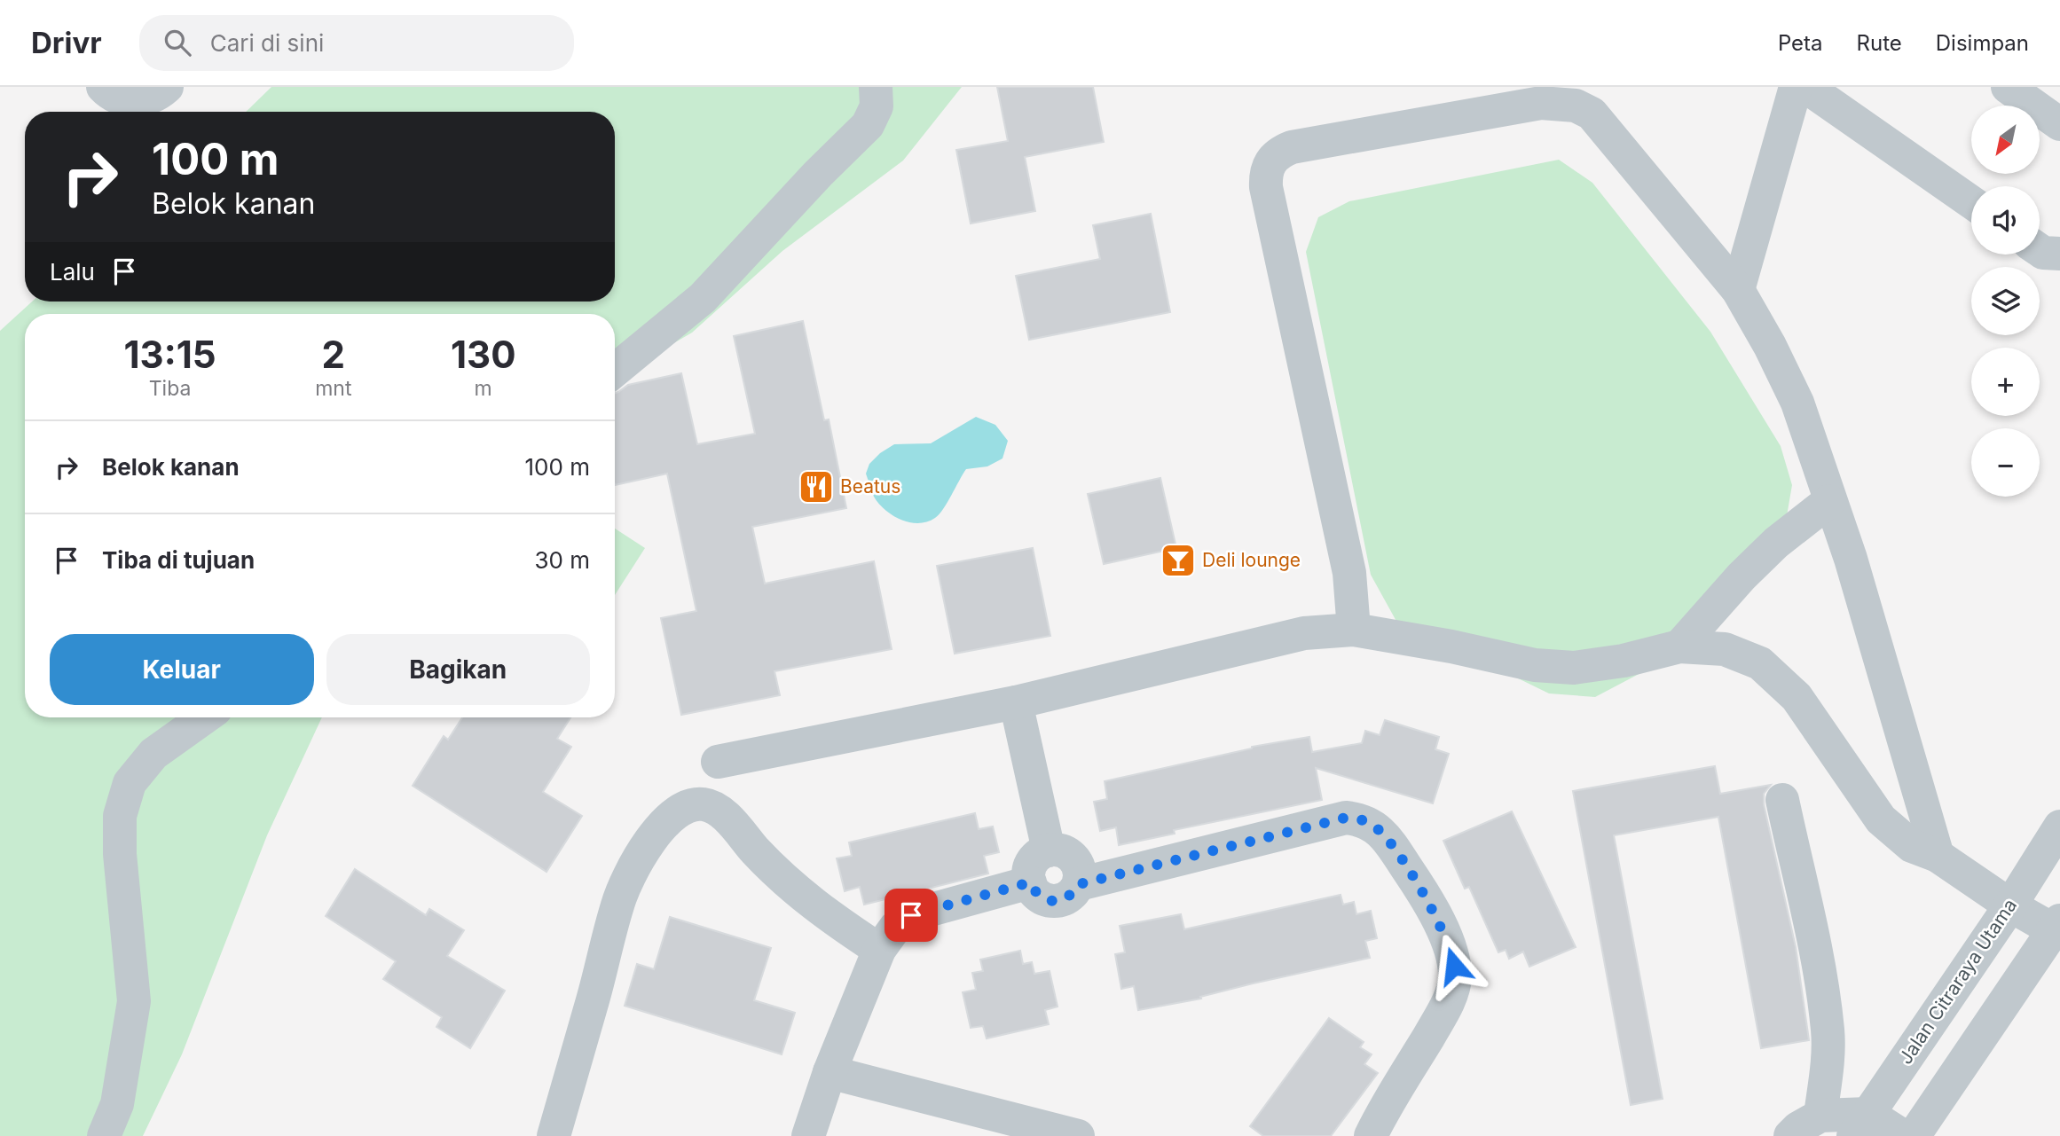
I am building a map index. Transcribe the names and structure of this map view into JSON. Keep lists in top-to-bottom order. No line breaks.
{"streets":{"street":["Jalan Citraraya Utama"]},"places":{"restaurant":["Beatus"],"bar":["Deli lounge"]},"north":"bottom left","page":{"header":"Drivr","search":"Cari di sini","nav":["Peta","Rute","Disimpan"],"map_buttons":["+","−"],"turn":["100 m","Belok kanan"],"then":"Lalu","eta":["13:15","Tiba","2","mnt","130","m"],"list":[{"name":"Belok kanan","value":"100 m"},{"name":"Tiba di tujuan","value":"30 m"}],"buttons":["Keluar","Bagikan"]}}
